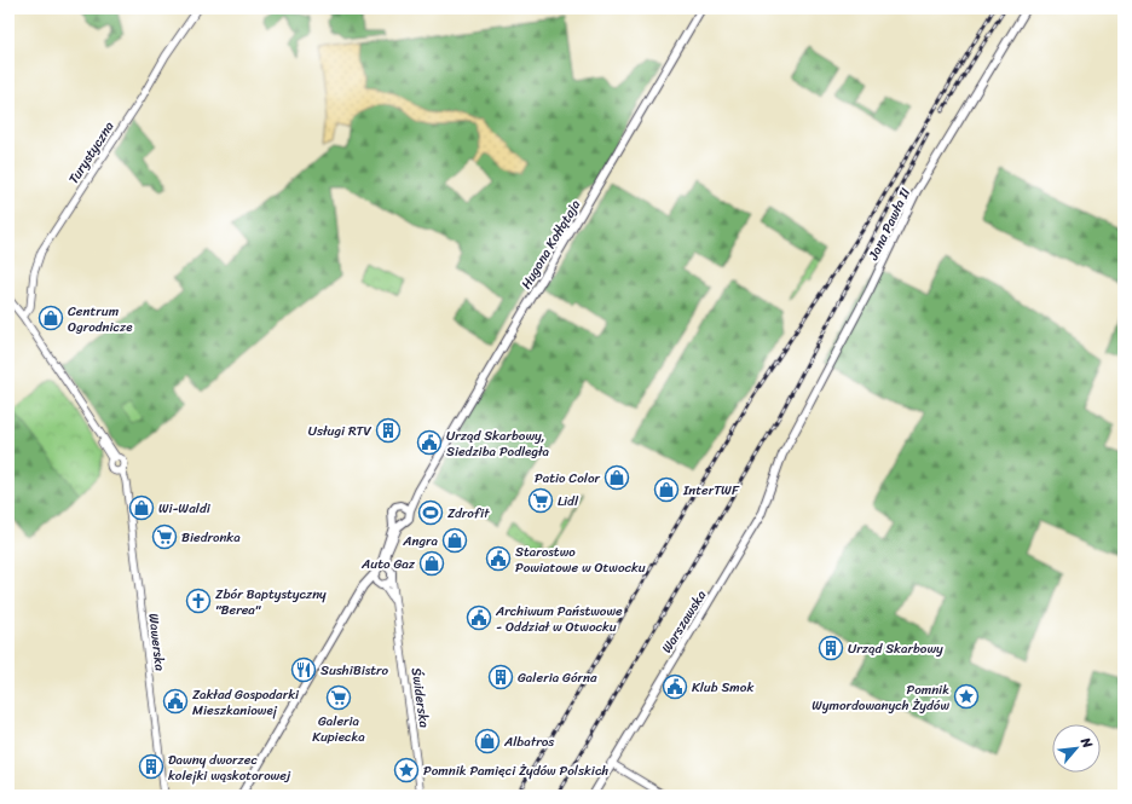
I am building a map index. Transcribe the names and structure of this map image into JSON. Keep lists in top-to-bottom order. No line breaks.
{"streets":{"main road":["Jana Pawła II","Hugona Kołłątaja","Warszawska"],"street":["Turystyczna","Wawerska","Świderska"]},"crossings":[["Jana Pawła II","Warszawska"]],"places":{"shop":["Centrum Ogrodnicze","Patio Color","InterTWF","Wi-Waldi","Angra","Auto Gaz","Albatros"],"building":["Usługi RTV","Urząd Skarbowy","Galeria Górna","Dawny dworzec kolejki wąskotorowej"],"public building":["Urząd Skarbowy, Siedziba Podległa","Starostwo Powiatowe w Otwocku","Archiwum Państwowe - Oddział w Otwocku","Klub Smok","Zakład Gospodarki Mieszkaniowej"],"supermarket":["Lidl","Biedronka","Galeria Kupiecka"],"sports":["Zdrofit"],"church":["Zbór Baptystyczny \"Berea\""],"restaurant":["SushiBistro"],"place":["Pomnik Wymordowanych Żydów","Pomnik Pamięci Żydów Polskich"]},"north":"top right"}
